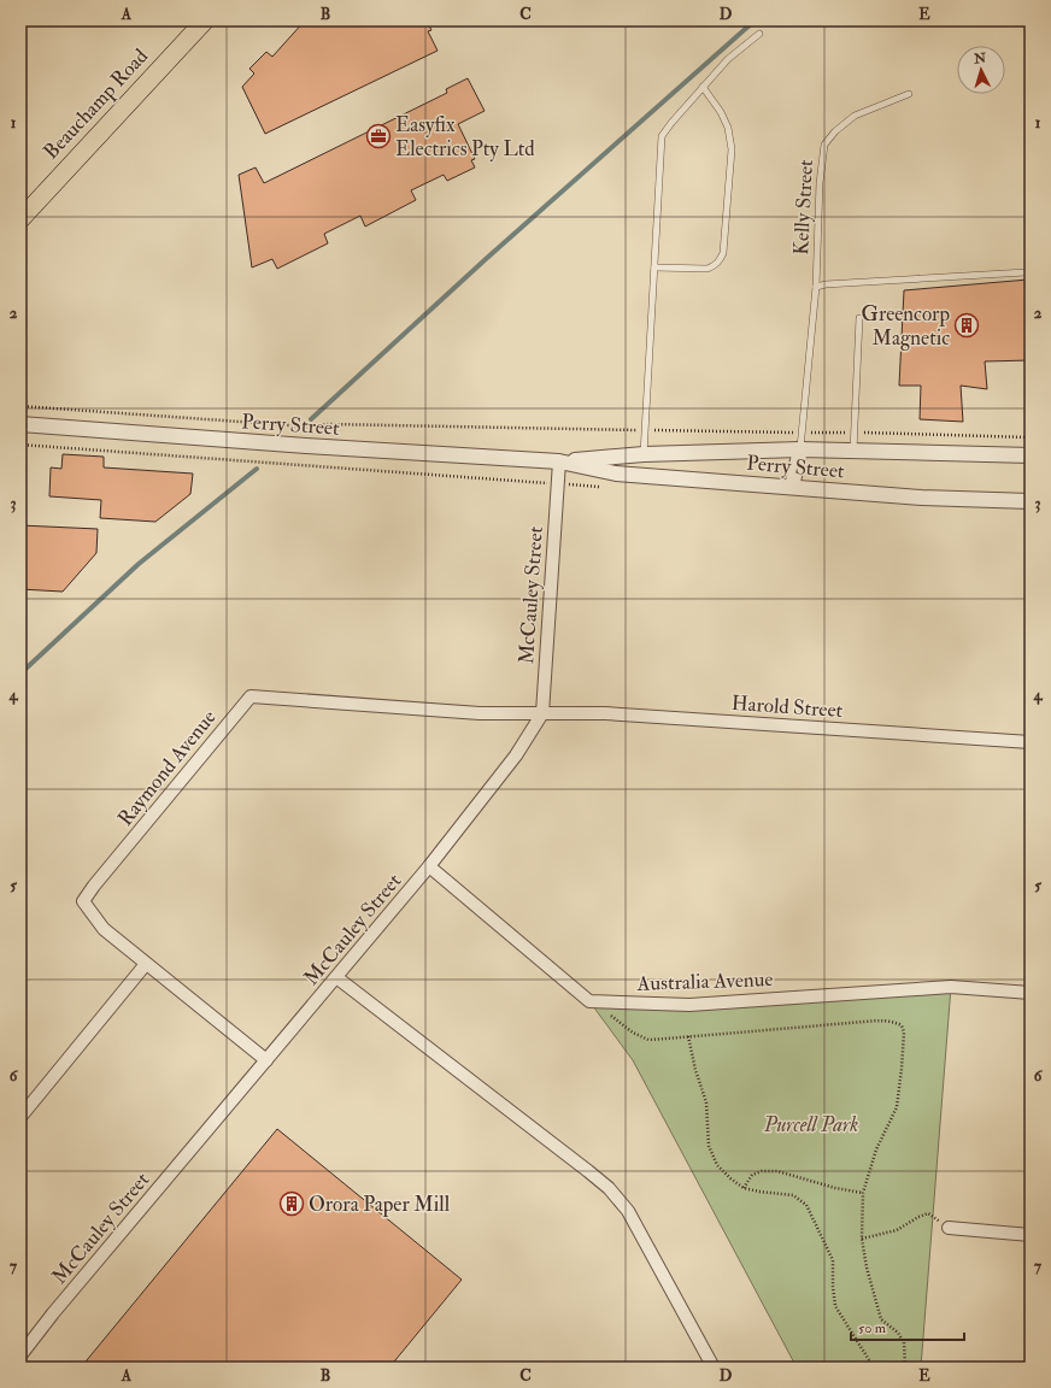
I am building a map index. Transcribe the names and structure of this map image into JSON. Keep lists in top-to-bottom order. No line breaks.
{"streets":{"main road":["Beauchamp Road"],"street":["Perry Street","McCauley Street","Harold Street","Raymond Avenue","Australia Avenue"],"lane":["Kelly Street"]},"crossings":[["Kelly Street","Perry Street"],["Perry Street","McCauley Street"],["McCauley Street","Harold Street"],["McCauley Street","Raymond Avenue"],["Harold Street","Raymond Avenue"]],"parks":["Purcell Park"],"places":{"office":["Easyfix Electrics Pty Ltd"],"building":["Greencorp Magnetic","Orora Paper Mill"]},"scale_bar":"50 m","north":"top","grid":{"columns":["A","B","C","D","E"],"rows":["1","2","3","4","5","6","7"]}}
